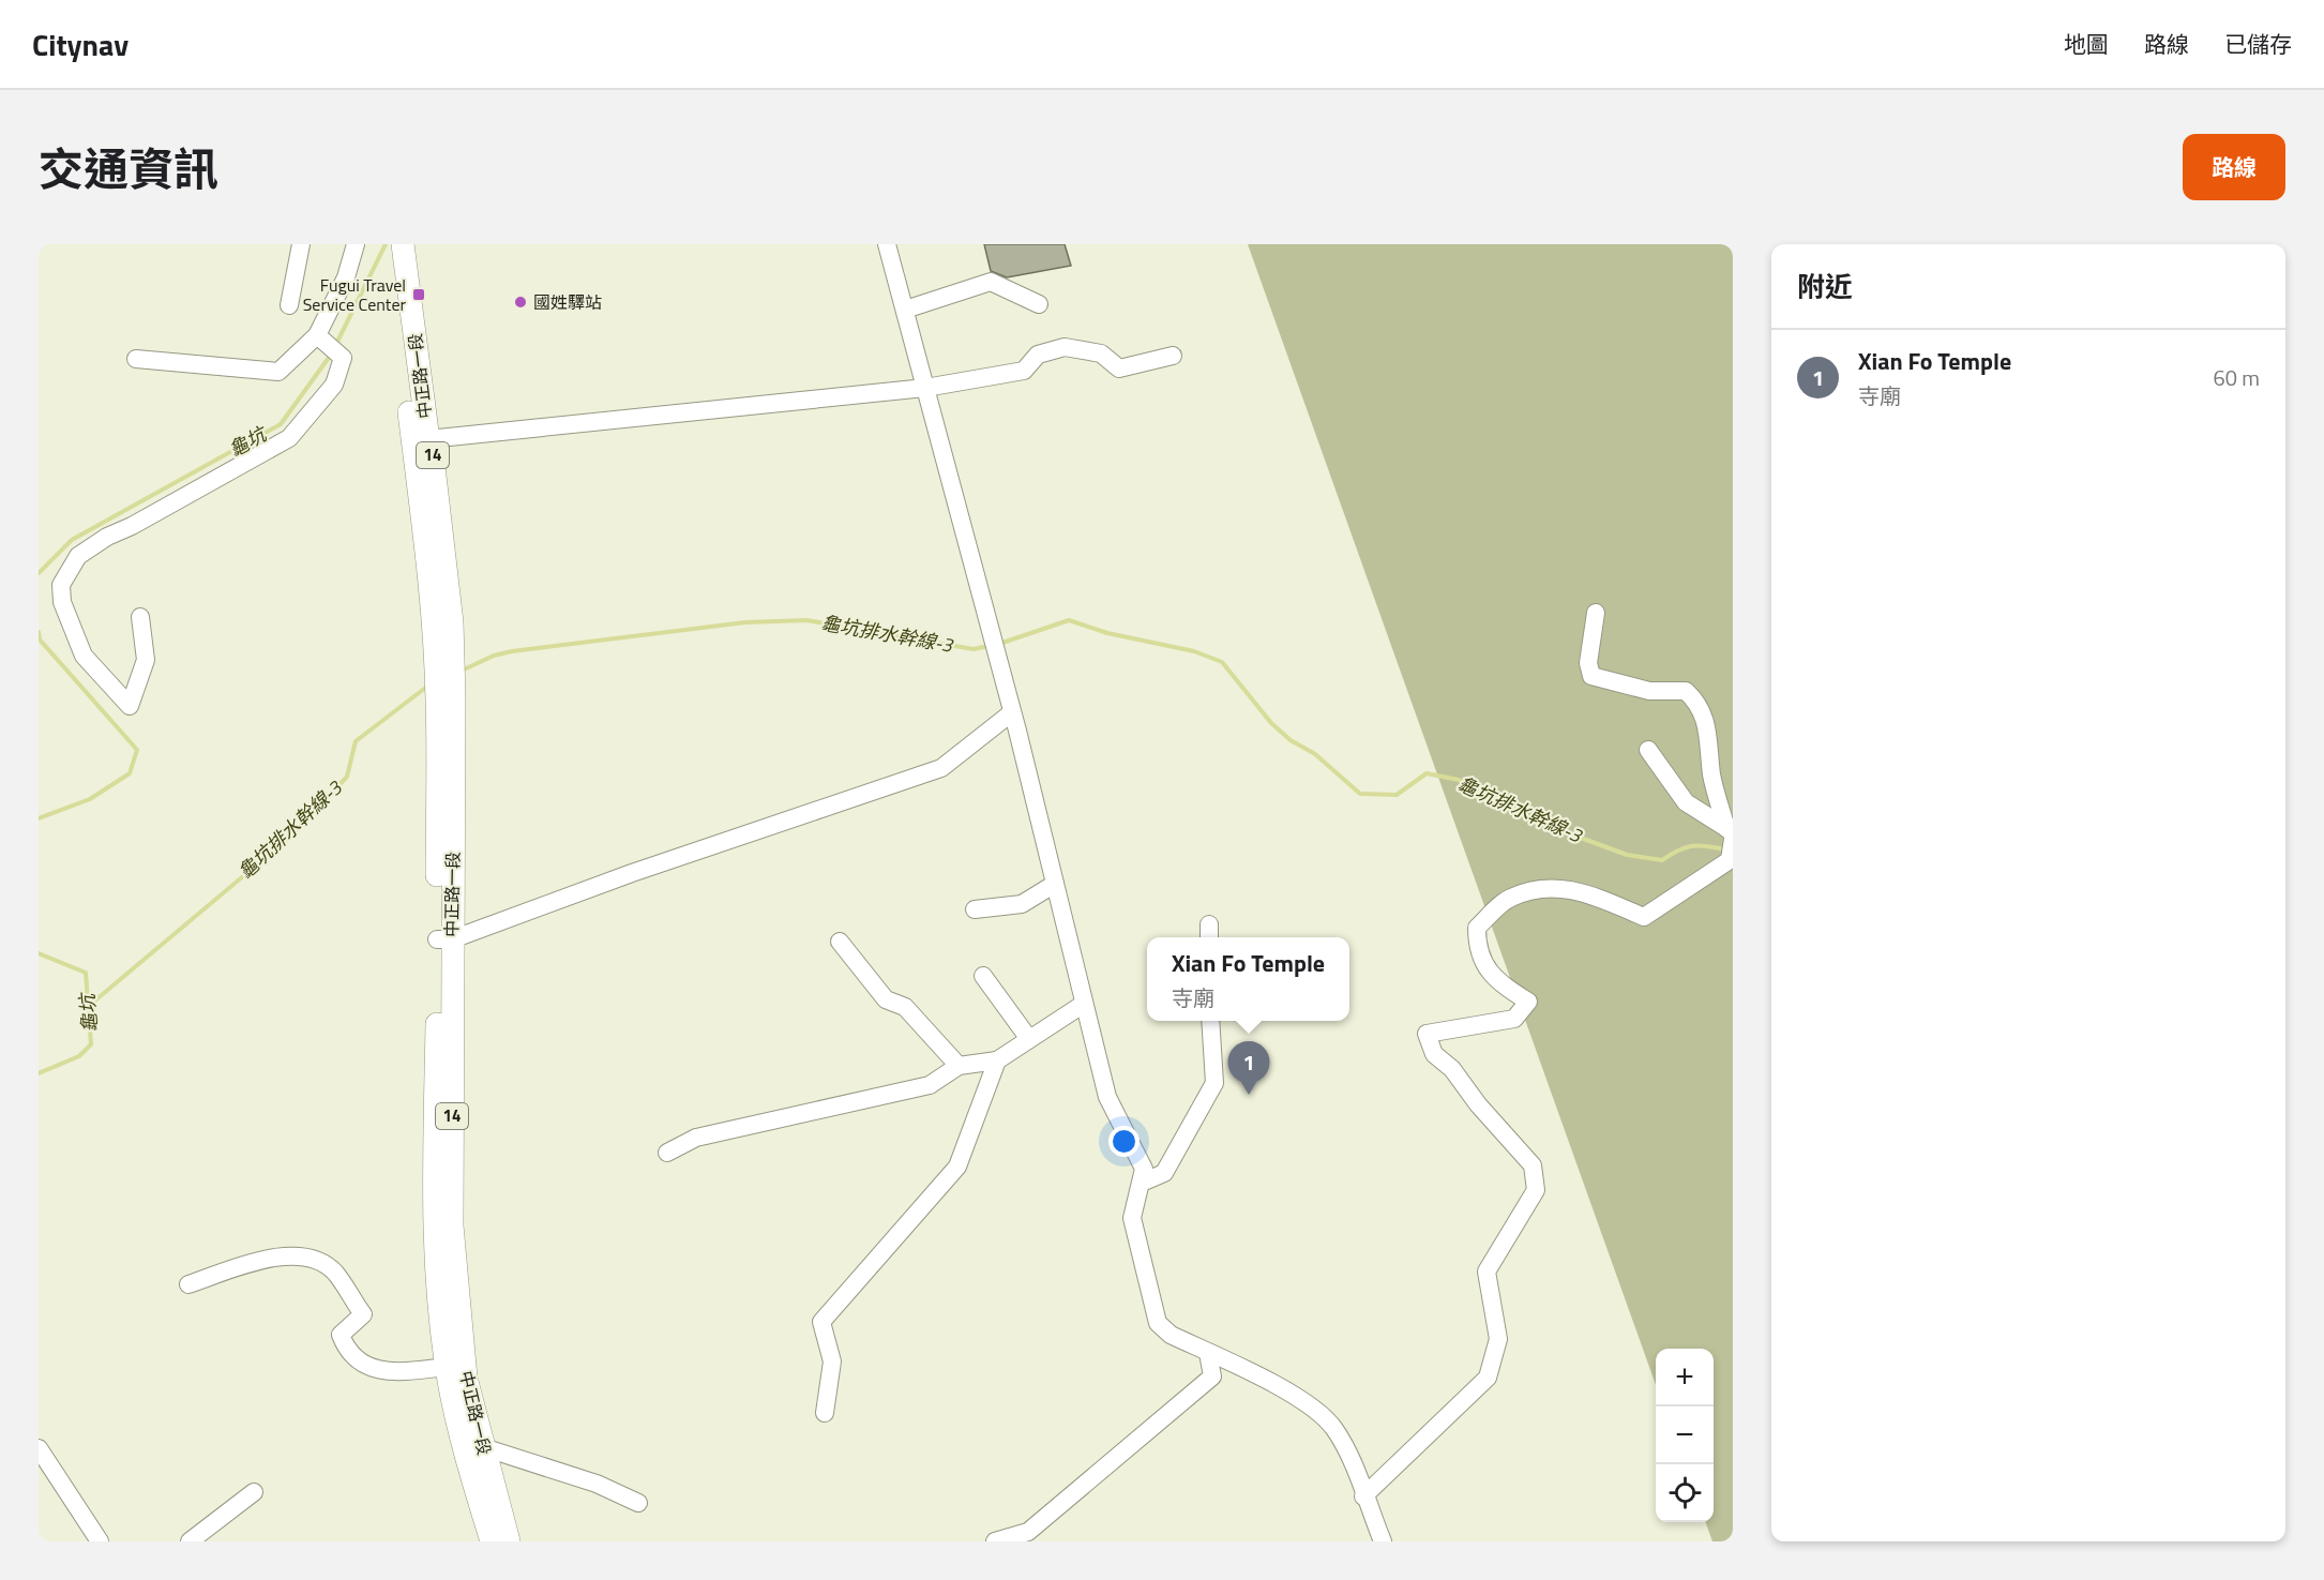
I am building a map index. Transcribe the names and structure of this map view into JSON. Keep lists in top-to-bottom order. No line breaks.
{"streets":{"main road":["中正路一段","14"]},"water":["龜坑","龜坑排水幹線-3"],"places":{"transit":["Fugui Travel Service Center"],"other":["國姓驛站"]},"page":{"header":"Citynav","nav":["地圖","路線","已儲存"],"title":"交通資訊","buttons":"路線","heading":"附近","list":[{"mark":"1","name":"Xian Fo Temple","note":"寺廟","value":"60 m"}],"popup":["Xian Fo Temple","寺廟"],"pins":"1","map_buttons":["+","−"]}}
